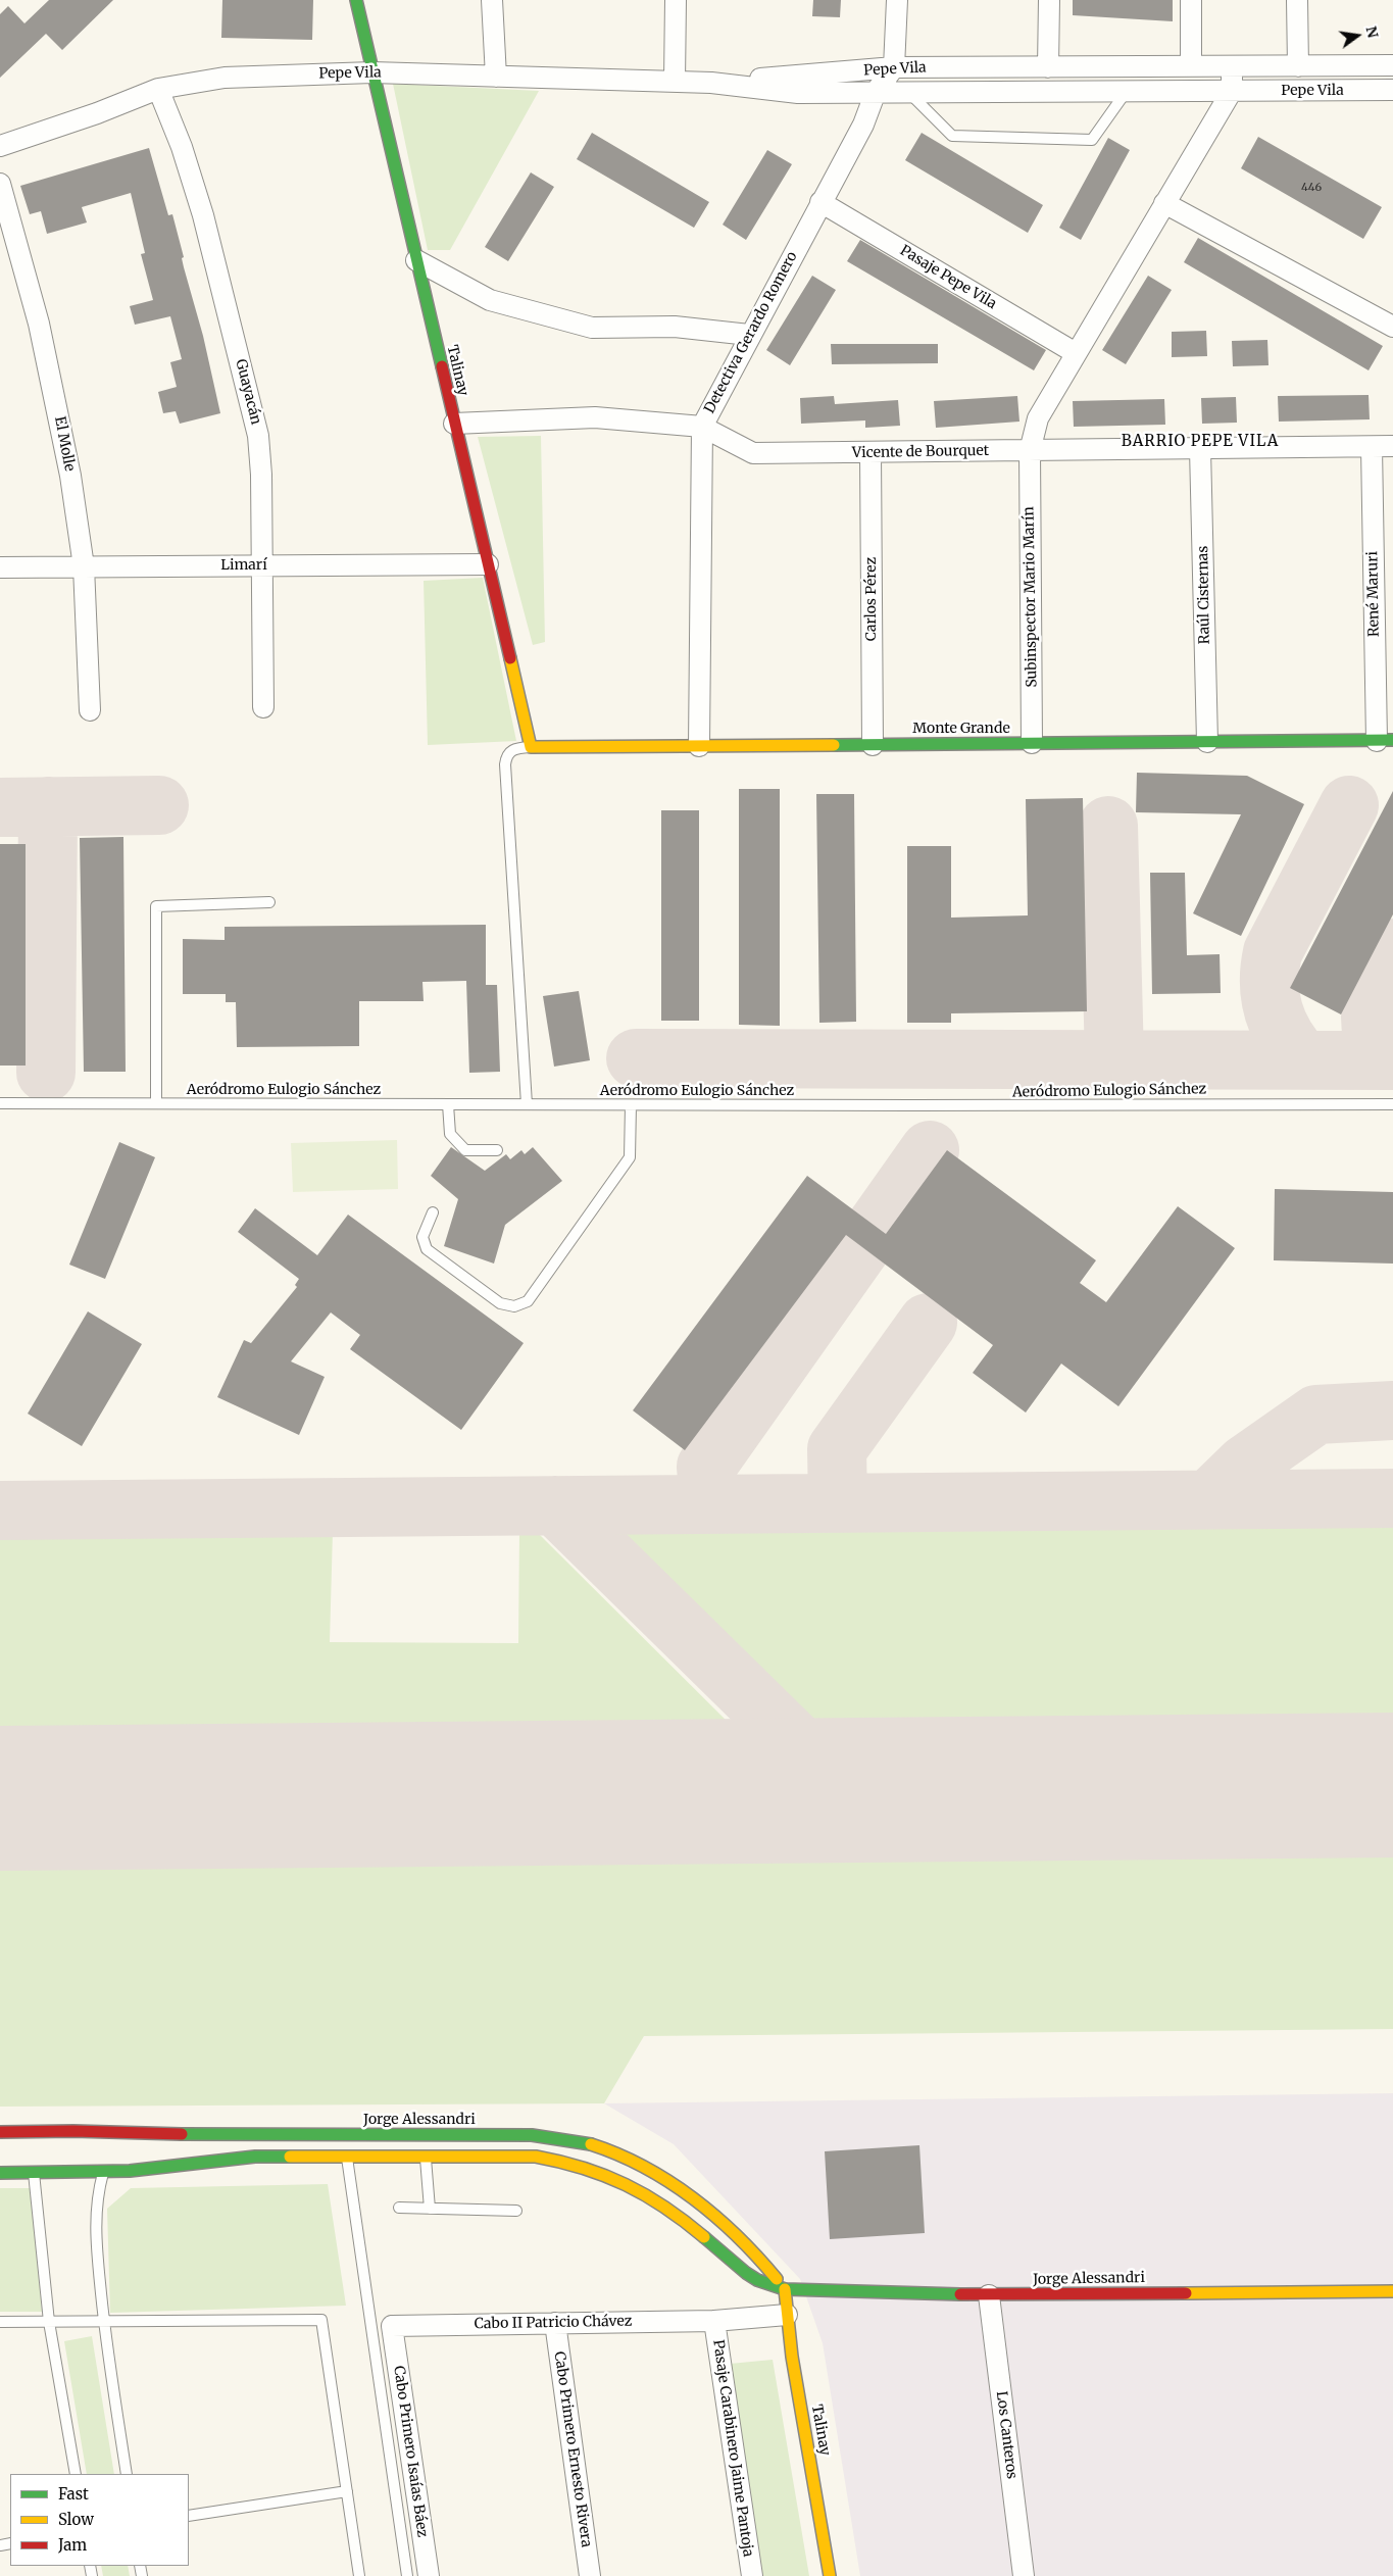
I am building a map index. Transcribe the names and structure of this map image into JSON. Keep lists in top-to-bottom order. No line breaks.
{"streets":{"main road":["Talinay","Monte Grande","Jorge Alessandri"],"street":["Pepe Vila","Pasaje Pepe Vila","Detectiva Gerardo Romero","Guayacán","El Molle","Vicente de Bourquet","Limarí","René Maruri","Raúl Cisternas","Subinspector Mario Marín","Carlos Pérez","Cabo II Patricio Chávez","Los Canteros","Pasaje Carabinero Jaime Pantoja","Cabo Primero Ernesto Rivera","Cabo Primero Isaías Báez"],"lane":["Aeródromo Eulogio Sánchez"]},"crossings":[["Pepe Vila","Detectiva Gerardo Romero"],["Pepe Vila","Talinay"],["Pepe Vila","Guayacán"],["Pasaje Pepe Vila","Detectiva Gerardo Romero"],["Detectiva Gerardo Romero","Vicente de Bourquet"],["Detectiva Gerardo Romero","Monte Grande"],["Talinay","Vicente de Bourquet"],["Talinay","Limarí"],["Talinay","Monte Grande"],["Talinay","Jorge Alessandri"],["Talinay","Cabo II Patricio Chávez"],["Guayacán","Limarí"],["El Molle","Limarí"],["Vicente de Bourquet","René Maruri"],["Vicente de Bourquet","Raúl Cisternas"],["Vicente de Bourquet","Subinspector Mario Marín"],["Vicente de Bourquet","Carlos Pérez"],["René Maruri","Monte Grande"],["Raúl Cisternas","Monte Grande"],["Subinspector Mario Marín","Monte Grande"],["Carlos Pérez","Monte Grande"],["Jorge Alessandri","Los Canteros"],["Cabo II Patricio Chávez","Pasaje Carabinero Jaime Pantoja"],["Cabo II Patricio Chávez","Cabo Primero Ernesto Rivera"],["Cabo II Patricio Chávez","Cabo Primero Isaías Báez"]],"districts":["BARRIO PEPE VILA"],"house_numbers":["446"],"legend":["Fast","Slow","Jam"],"north":"right"}
